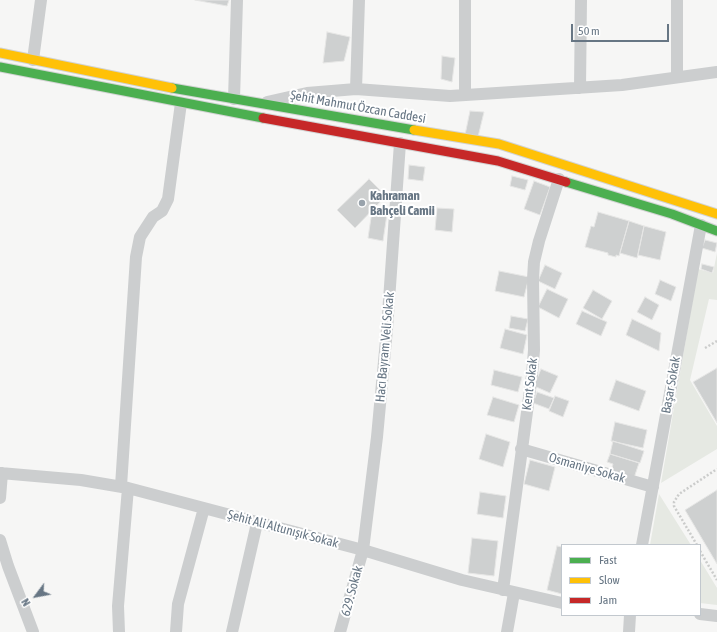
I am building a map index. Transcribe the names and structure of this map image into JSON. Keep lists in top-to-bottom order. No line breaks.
{"streets":{"street":["Şehit Mahmut Özcan Caddesi","Hacı Bayram Veli Sokak","Kent Sokak","Başar Sokak","Osmaniye Sokak","Şehit Ali Altunışık Sokak","629. Sokak"]},"crossings":[["Hacı Bayram Veli Sokak","Şehit Ali Altunışık Sokak"],["Hacı Bayram Veli Sokak","629. Sokak"],["Kent Sokak","Osmaniye Sokak"],["Kent Sokak","Şehit Ali Altunışık Sokak"],["Başar Sokak","Osmaniye Sokak"],["Şehit Ali Altunışık Sokak","629. Sokak"]],"places":["Kahraman Bahçeli Camii"],"legend":["Fast","Slow","Jam"],"scale_bar":"50 m","north":"bottom left"}
